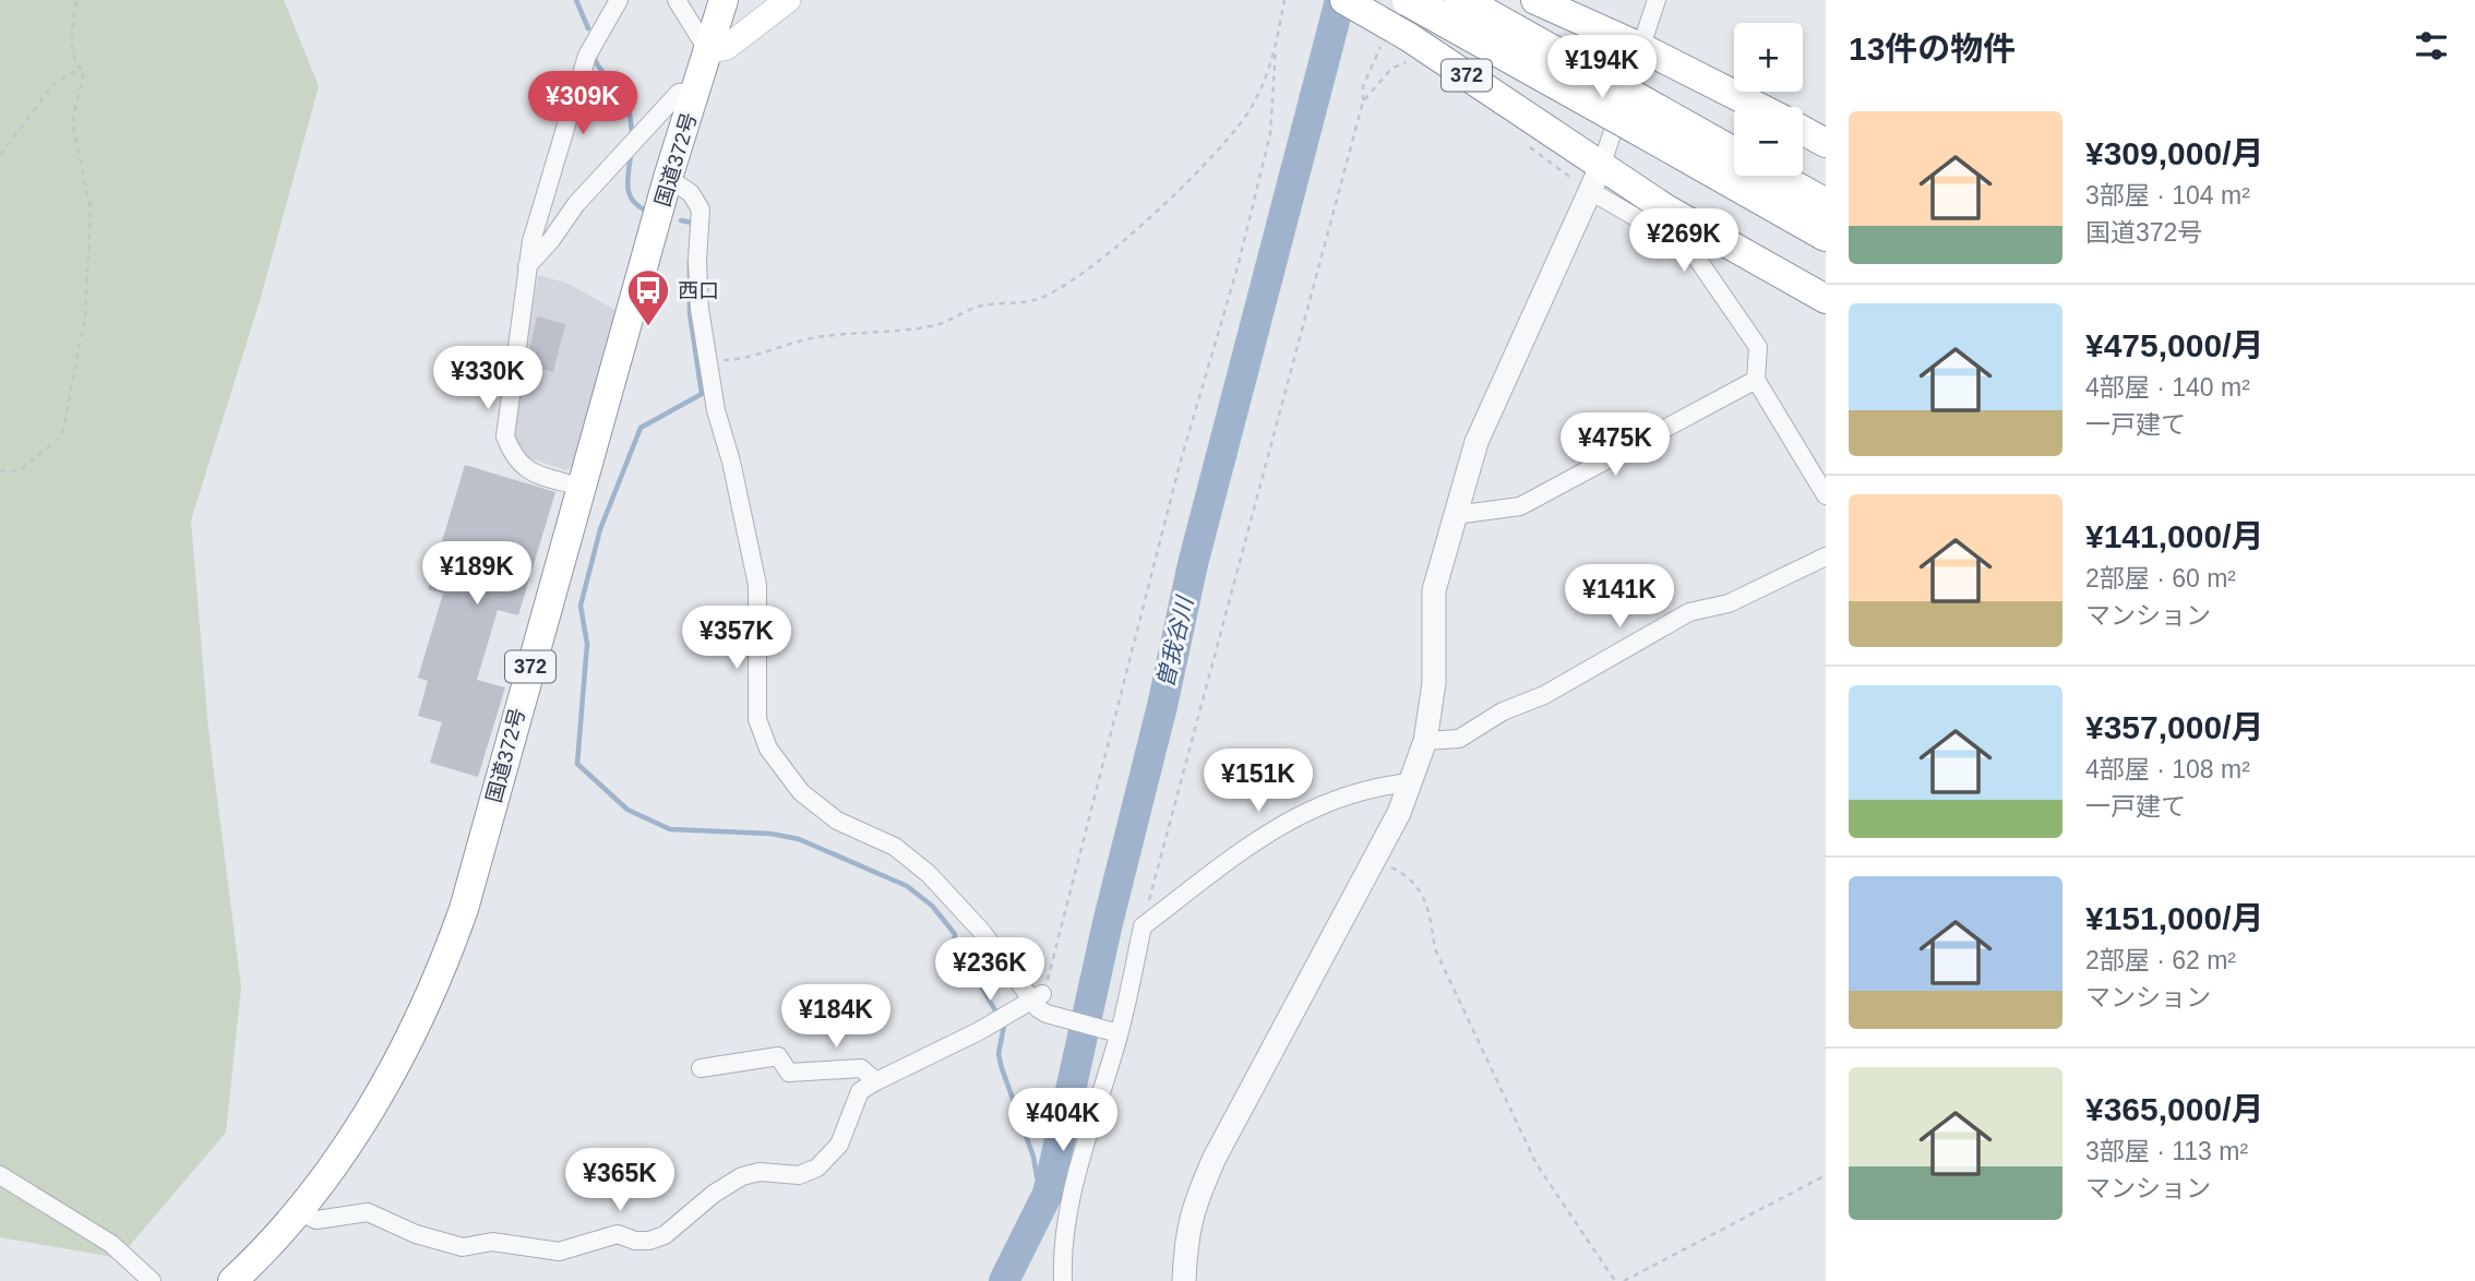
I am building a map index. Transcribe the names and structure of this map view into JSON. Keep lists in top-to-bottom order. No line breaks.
{"streets":{"highway":["372","国道372号"]},"water":["曽我谷川"],"places":{"bus stop":["西口"]},"page":{"heading":"13件の物件","map_buttons":["+","−"],"price":["¥194K","¥309K","¥269K","¥330K","¥475K","¥189K","¥141K","¥357K","¥151K","¥236K","¥184K","¥404K","¥365K"],"list":[{"name":"¥309,000/月","note":"3部屋 · 104 m² · 国道372号"},{"name":"¥475,000/月","note":"4部屋 · 140 m² · 一戸建て"},{"name":"¥141,000/月","note":"2部屋 · 60 m² · マンション"},{"name":"¥357,000/月","note":"4部屋 · 108 m² · 一戸建て"},{"name":"¥151,000/月","note":"2部屋 · 62 m² · マンション"},{"name":"¥365,000/月","note":"3部屋 · 113 m² · マンション"}]}}
